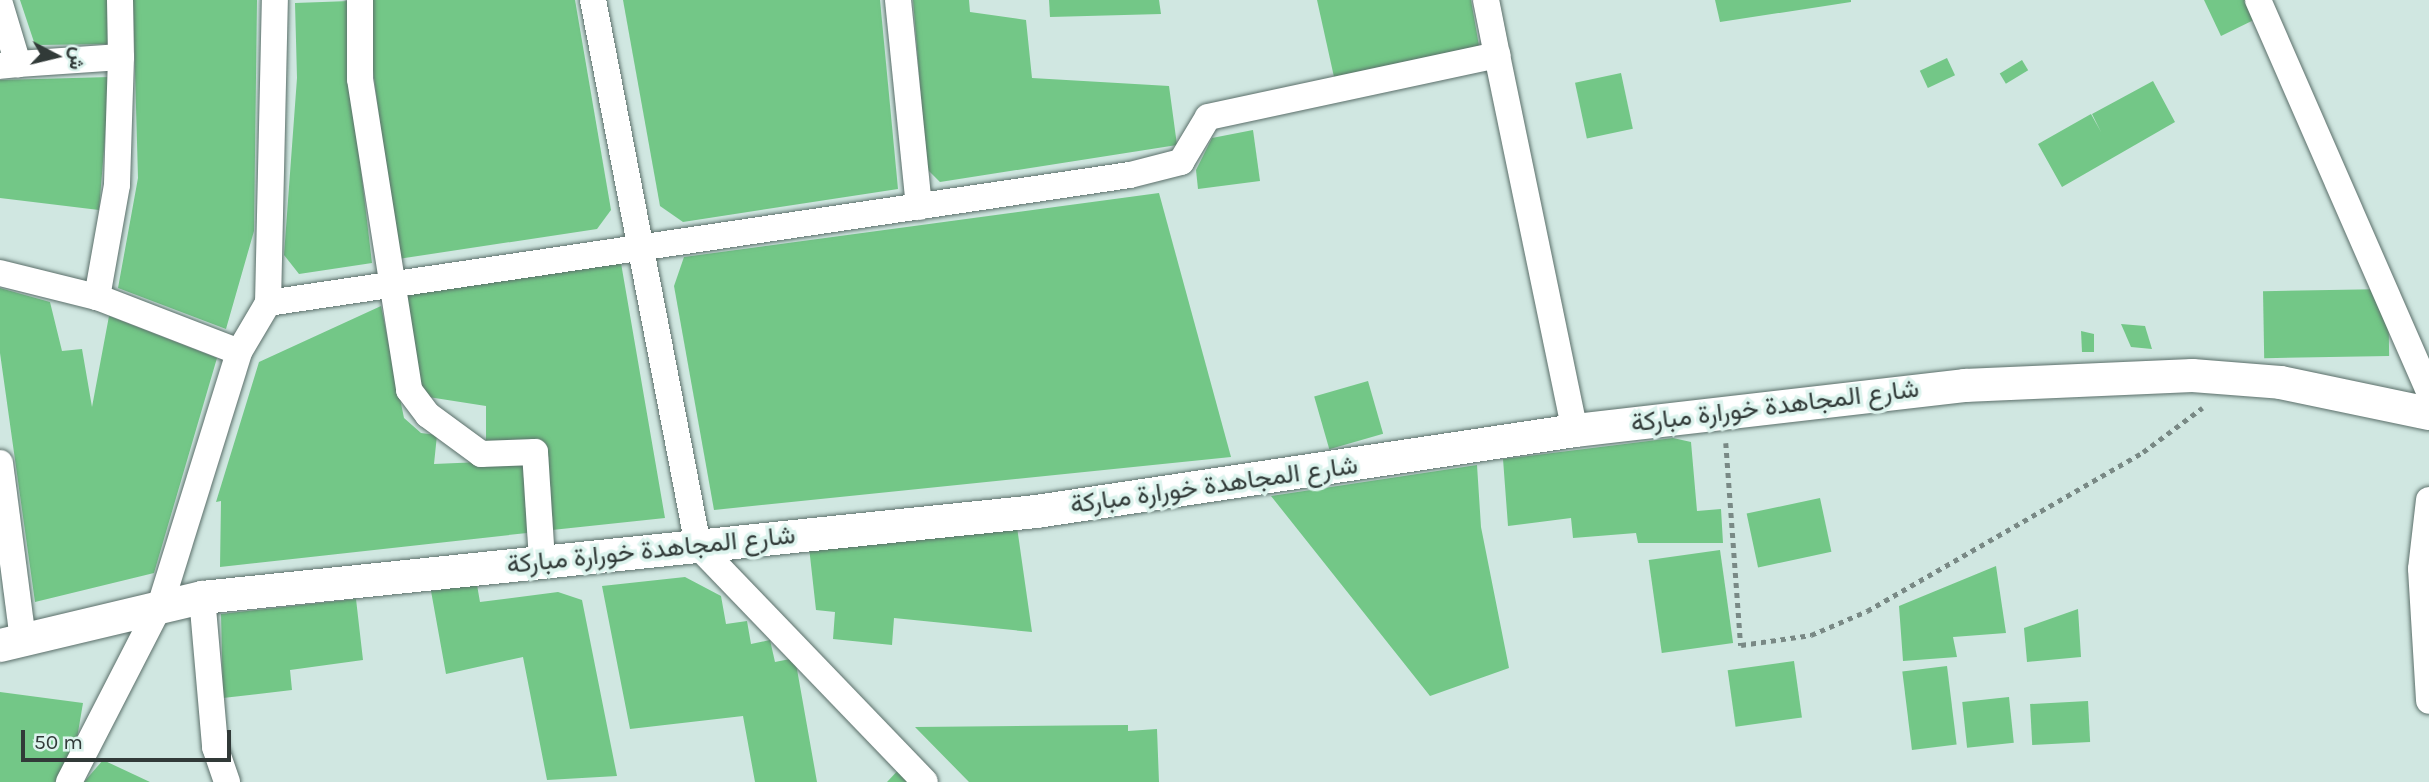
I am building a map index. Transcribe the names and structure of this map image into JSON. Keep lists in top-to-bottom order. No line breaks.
{"streets":{"street":["شارع المجاهدة خورارة مباركة"]},"scale_bar":"50 m","north":"right"}
